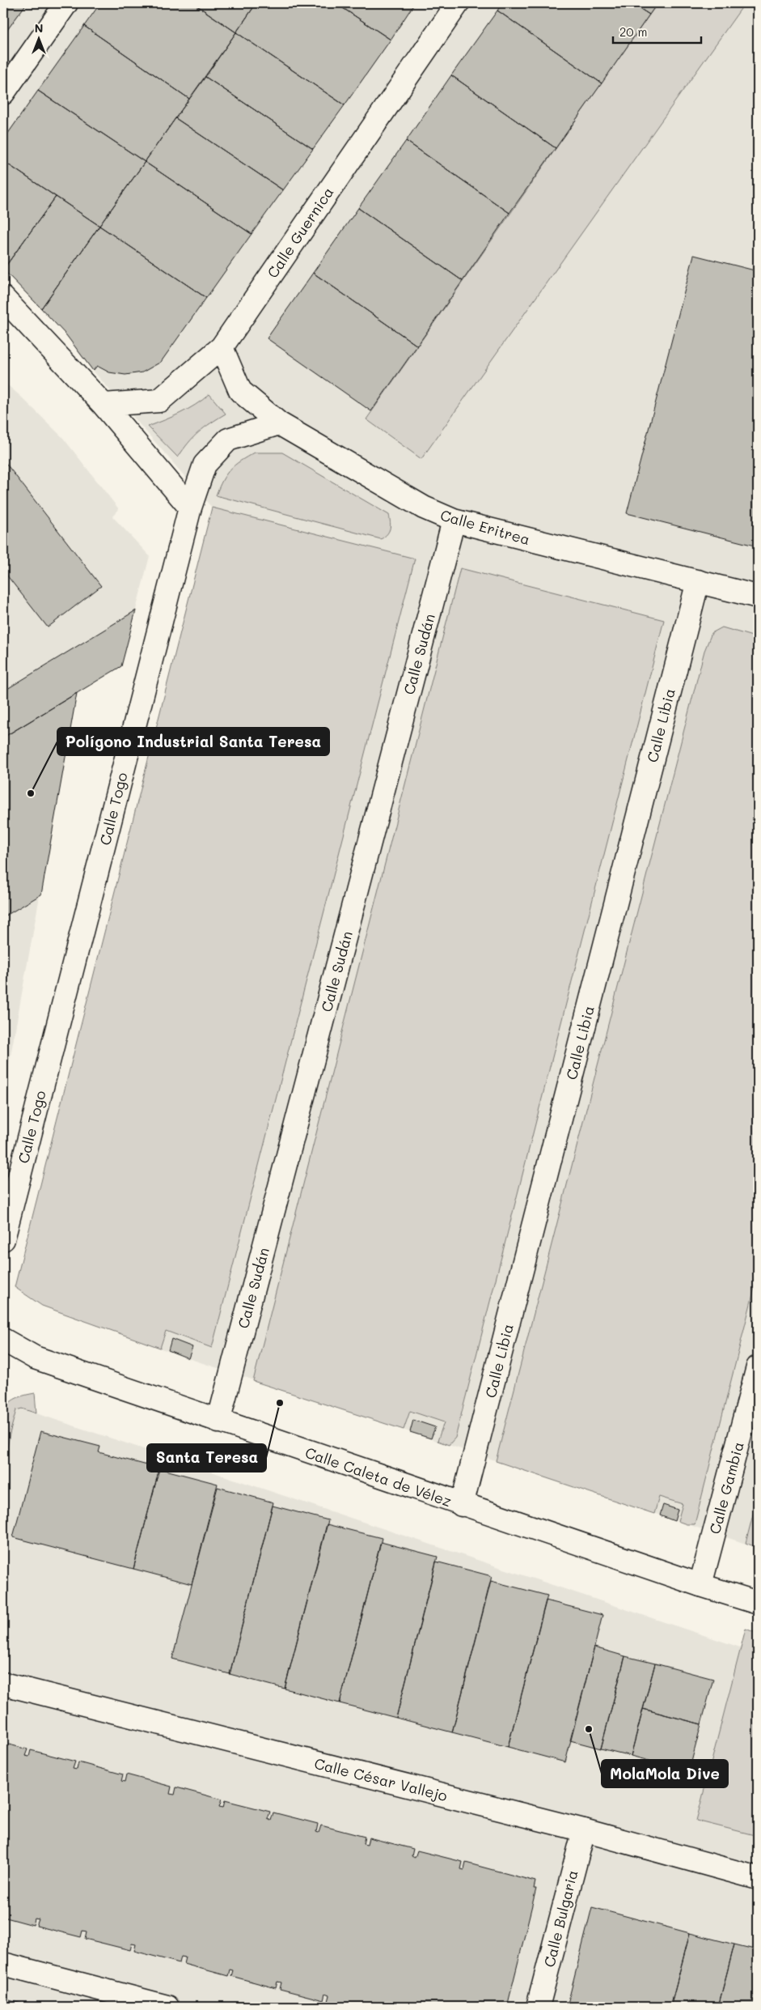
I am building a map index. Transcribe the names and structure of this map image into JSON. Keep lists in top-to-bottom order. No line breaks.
{"streets":{"street":["Calle Guernica","Calle Eritrea","Calle Sudán","Calle Libia","Calle Togo","Calle Caleta de Vélez","Calle Gambia","Calle César Vallejo","Calle Bulgaria"]},"crossings":[["Calle Guernica","Calle Eritrea"],["Calle Eritrea","Calle Sudán"],["Calle Eritrea","Calle Libia"],["Calle Eritrea","Calle Togo"],["Calle Sudán","Calle Caleta de Vélez"],["Calle Libia","Calle Caleta de Vélez"],["Calle Caleta de Vélez","Calle Gambia"],["Calle César Vallejo","Calle Bulgaria"]],"places":["Polígono Industrial Santa Teresa","Santa Teresa","MolaMola Dive"],"scale_bar":"20 m","north":"top"}
